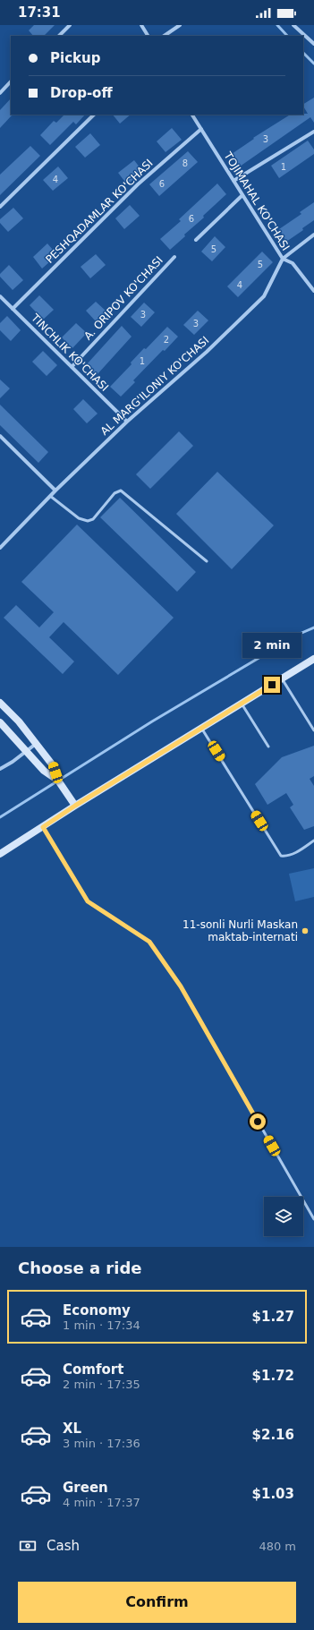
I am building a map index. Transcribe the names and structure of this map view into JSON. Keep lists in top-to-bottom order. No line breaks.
{"streets":{"street":["TOJIMAHAL KO'CHASI","PESHQADAMLAR KO'CHASI","A. ORIPOV KO'CHASI","TINCHLIK KO'CHASI","AL MARG'ILONIY KO'CHASI"]},"crossings":[["TOJIMAHAL KO'CHASI","PESHQADAMLAR KO'CHASI"],["TOJIMAHAL KO'CHASI","AL MARG'ILONIY KO'CHASI"],["PESHQADAMLAR KO'CHASI","TINCHLIK KO'CHASI"],["A. ORIPOV KO'CHASI","TINCHLIK KO'CHASI"],["TINCHLIK KO'CHASI","AL MARG'ILONIY KO'CHASI"]],"places":["11-sonli Nurli Maskan maktab-internati"],"house_numbers":["3","8","1","4","6","6","5","5","4","3","3","2","1"],"page":{"status":"17:31","banner":["Pickup","Drop-off"],"bubble":"2 min","heading":"Choose a ride","list":[{"name":"Economy","note":"1 min · 17:34","value":"$1.27"},{"name":"Comfort","note":"2 min · 17:35","value":"$1.72"},{"name":"XL","note":"3 min · 17:36","value":"$2.16"},{"name":"Green","note":"4 min · 17:37","value":"$1.03"}],"pay":["Cash","480 m"],"buttons":"Confirm"}}
